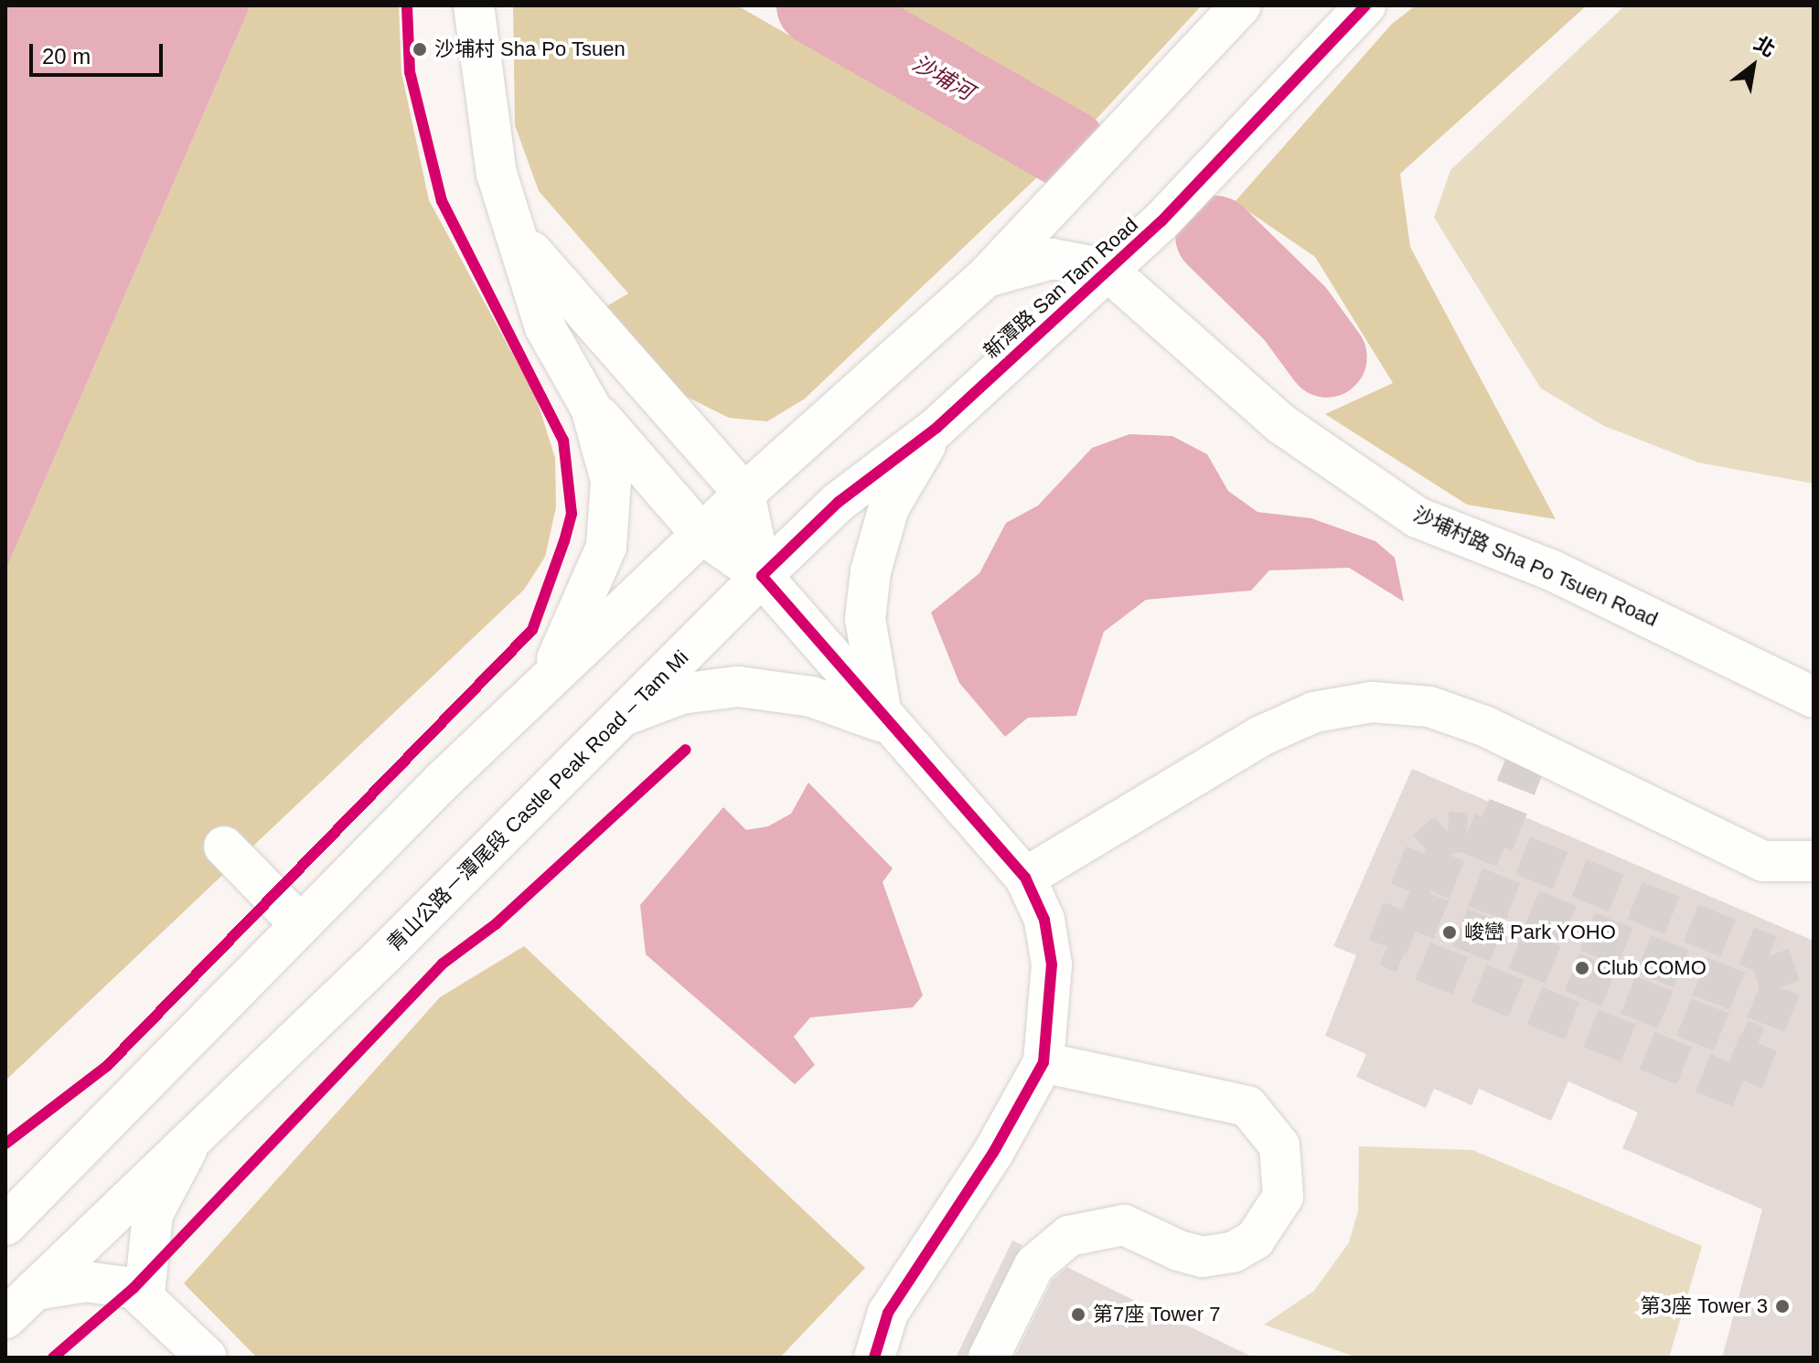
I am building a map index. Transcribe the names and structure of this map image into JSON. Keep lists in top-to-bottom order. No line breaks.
{"streets":{"street":["新潭路 San Tam Road","沙埔村路 Sha Po Tsuen Road","青山公路－潭尾段 Castle Peak Road – Tam Mi"]},"crossings":[["新潭路 San Tam Road","沙埔村路 Sha Po Tsuen Road"],["新潭路 San Tam Road","青山公路－潭尾段 Castle Peak Road – Tam Mi"]],"water":["沙埔河"],"places":["沙埔村 Sha Po Tsuen","峻巒 Park YOHO","Club COMO","第3座 Tower 3","第7座 Tower 7"],"scale_bar":"20 m","north":"top right"}
